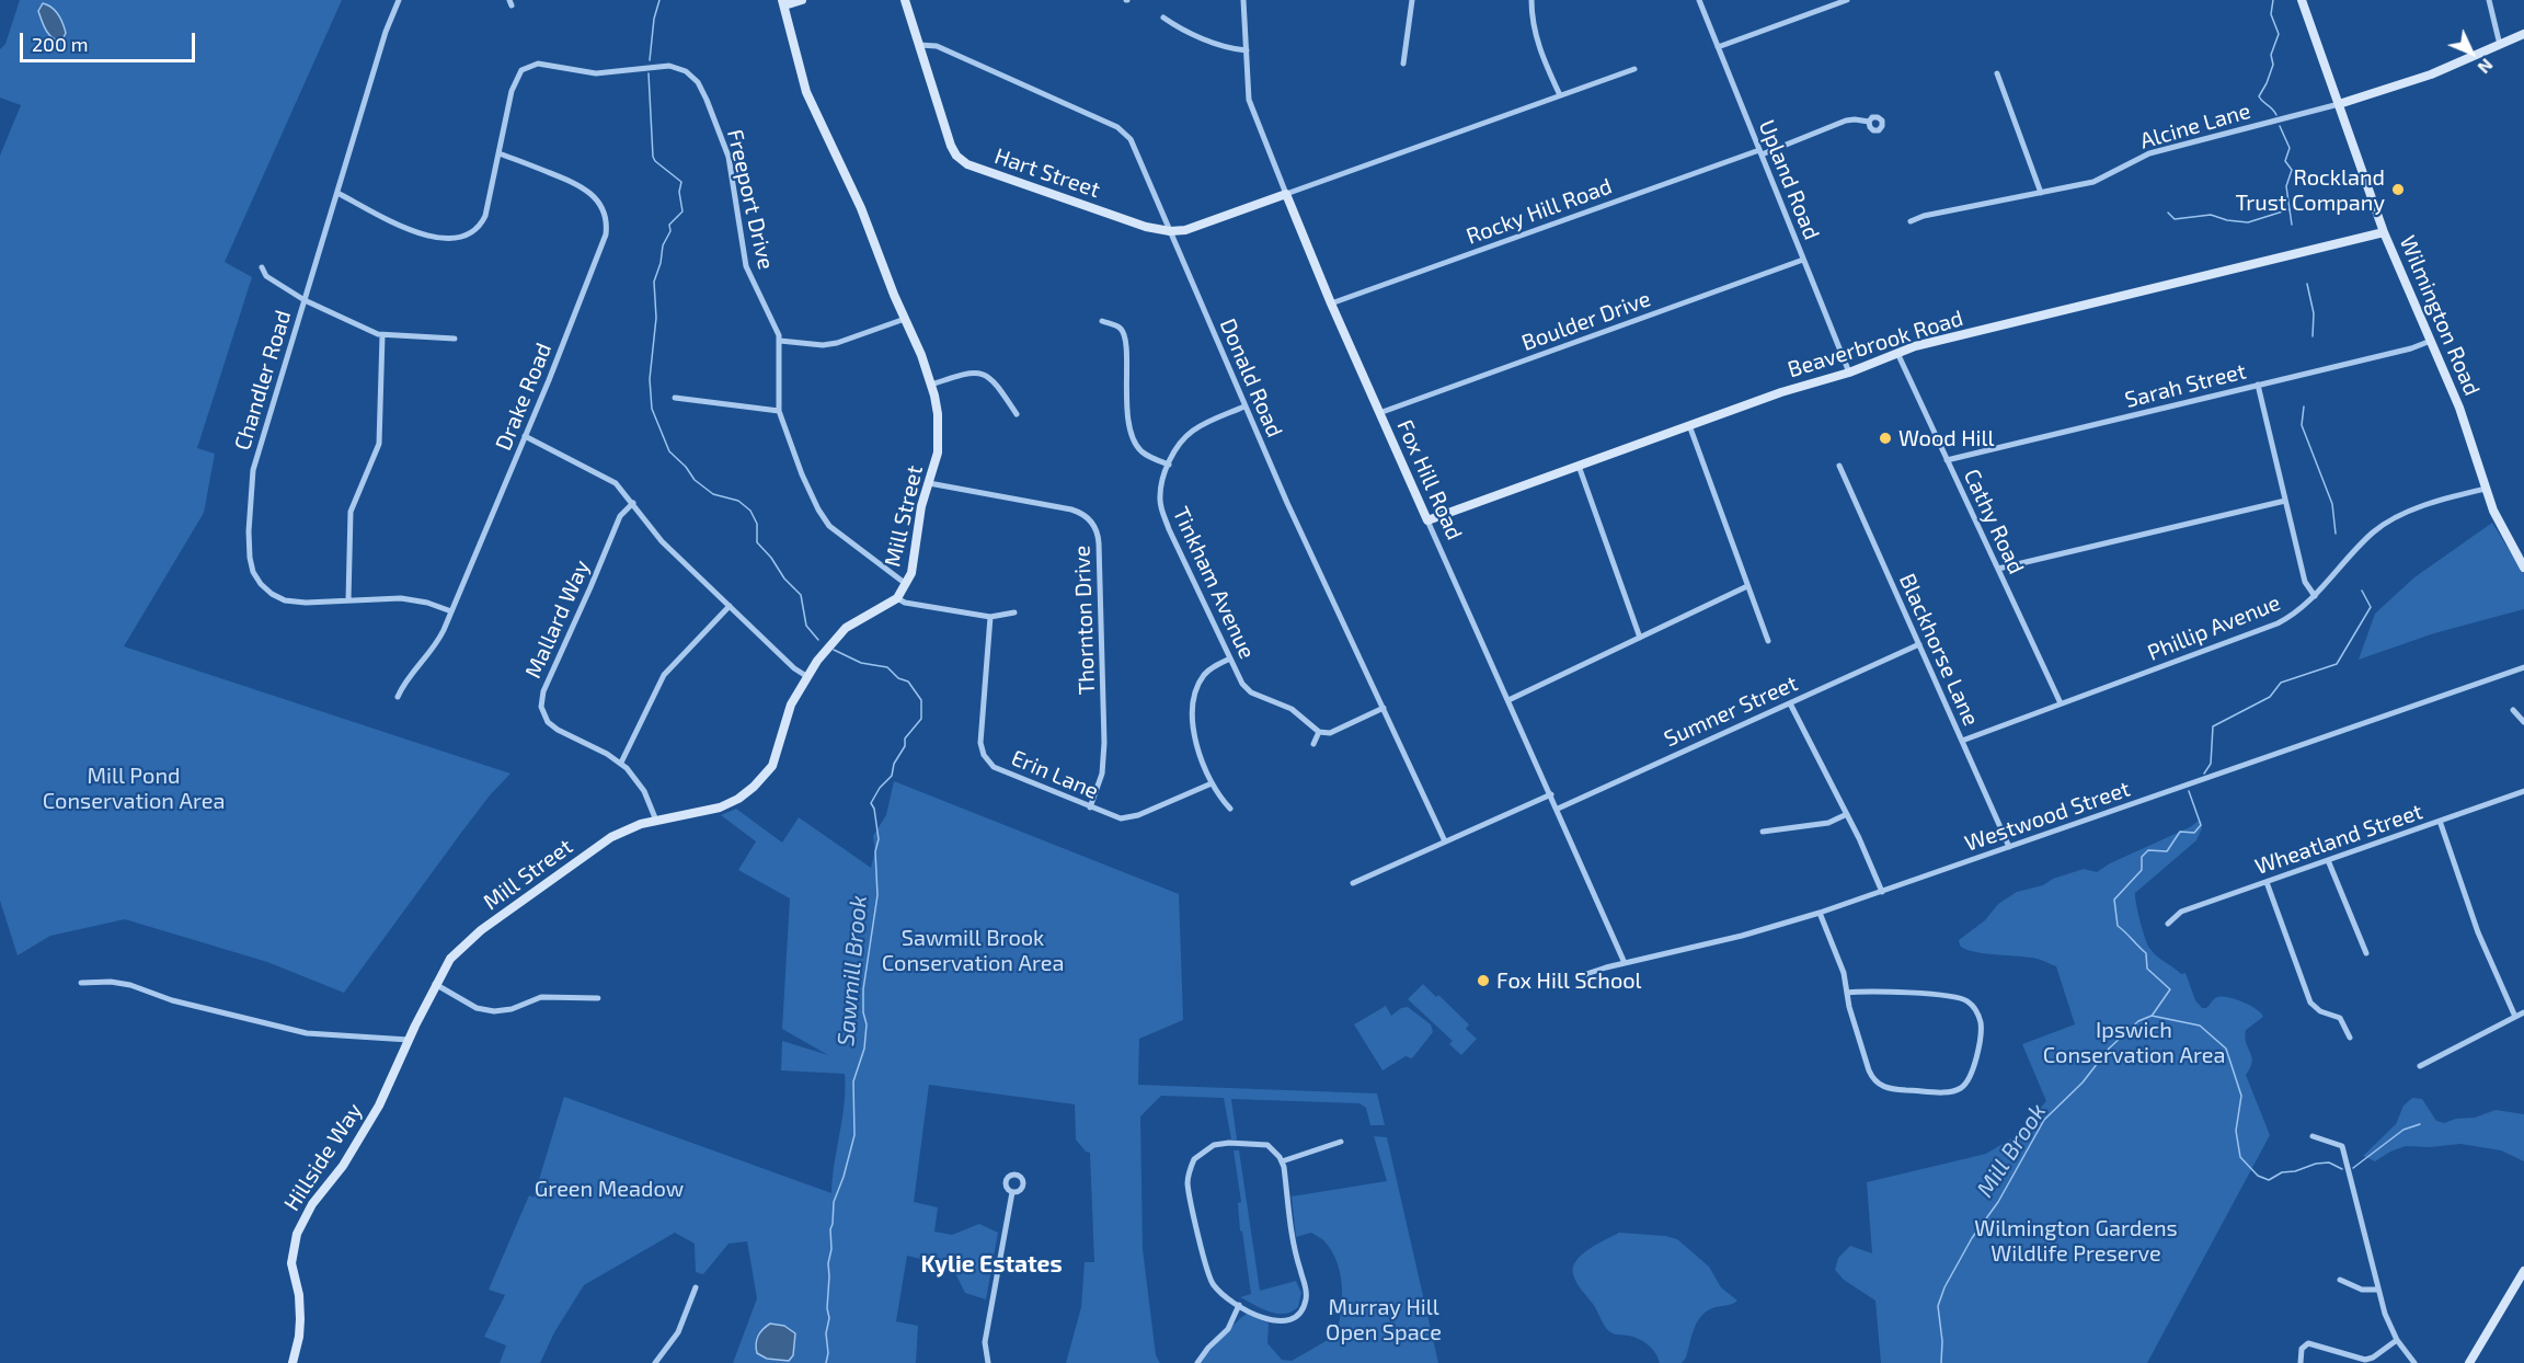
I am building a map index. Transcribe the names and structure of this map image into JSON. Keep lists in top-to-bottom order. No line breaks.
{"streets":{"street":["Alcine Lane","Hart Street","Upland Road","Freeport Drive","Rocky Hill Road","Wilmington Road","Boulder Drive","Beaverbrook Road","Donald Road","Chandler Road","Sarah Street","Drake Road","Fox Hill Road","Mill Street","Cathy Road","Tinkham Avenue","Mallard Way","Thornton Drive","Phillip Avenue","Blackhorse Lane","Sumner Street","Erin Lane","Westwood Street","Wheatland Street","Hillside Way"]},"crossings":[["Alcine Lane","Wilmington Road"],["Hart Street","Donald Road"],["Hart Street","Fox Hill Road"],["Upland Road","Rocky Hill Road"],["Upland Road","Boulder Drive"],["Upland Road","Beaverbrook Road"],["Freeport Drive","Drake Road"],["Freeport Drive","Mill Street"],["Rocky Hill Road","Fox Hill Road"],["Wilmington Road","Beaverbrook Road"],["Wilmington Road","Sarah Street"],["Wilmington Road","Phillip Avenue"],["Boulder Drive","Fox Hill Road"],["Beaverbrook Road","Fox Hill Road"],["Beaverbrook Road","Cathy Road"],["Donald Road","Tinkham Avenue"],["Chandler Road","Drake Road"],["Sarah Street","Cathy Road"],["Fox Hill Road","Sumner Street"],["Fox Hill Road","Westwood Street"],["Mill Street","Mallard Way"],["Mill Street","Thornton Drive"],["Mill Street","Hillside Way"],["Cathy Road","Phillip Avenue"],["Thornton Drive","Erin Lane"],["Phillip Avenue","Blackhorse Lane"],["Blackhorse Lane","Sumner Street"],["Blackhorse Lane","Westwood Street"]],"districts":["Kylie Estates"],"water":["Sawmill Brook","Mill Brook"],"parks":["Mill Pond Conservation Area","Sawmill Brook Conservation Area","Ipswich Conservation Area","Green Meadow","Wilmington Gardens Wildlife Preserve","Murray Hill Open Space"],"places":["Rockland Trust Company","Wood Hill","Fox Hill School"],"scale_bar":"200 m","north":"bottom right"}
